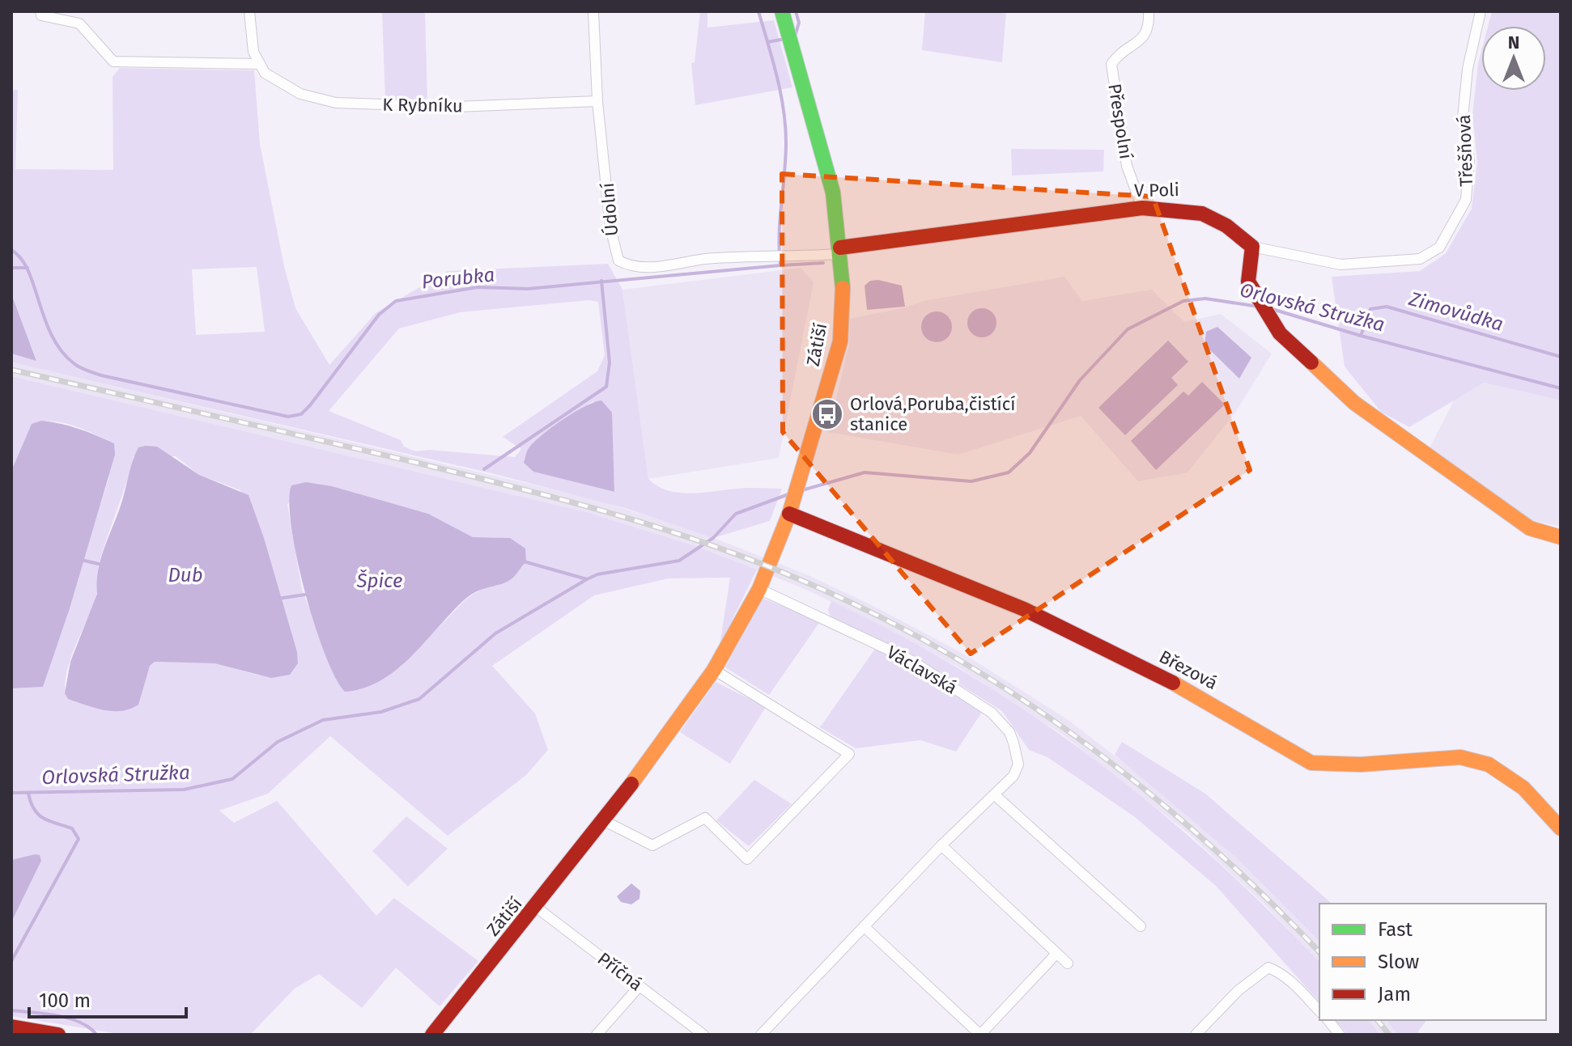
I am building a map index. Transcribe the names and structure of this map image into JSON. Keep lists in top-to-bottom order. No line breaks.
{"streets":{"street":["K Rybníku","Přespolní","Třešňová","V Poli","Údolní","Zátiší","Václavská","Březová","Příčná"]},"crossings":[["K Rybníku","Údolní"],["Přespolní","V Poli"],["Třešňová","V Poli"],["V Poli","Údolní"],["V Poli","Zátiší"],["Údolní","Zátiší"],["Zátiší","Václavská"],["Zátiší","Březová"],["Zátiší","Příčná"]],"water":["Porubka","Orlovská Stružka","Zimovůdka","Dub","Špice"],"places":{"bus stop":["Orlová,Poruba,čistící stanice"]},"legend":["Fast","Slow","Jam"],"scale_bar":"100 m","north":"top"}
